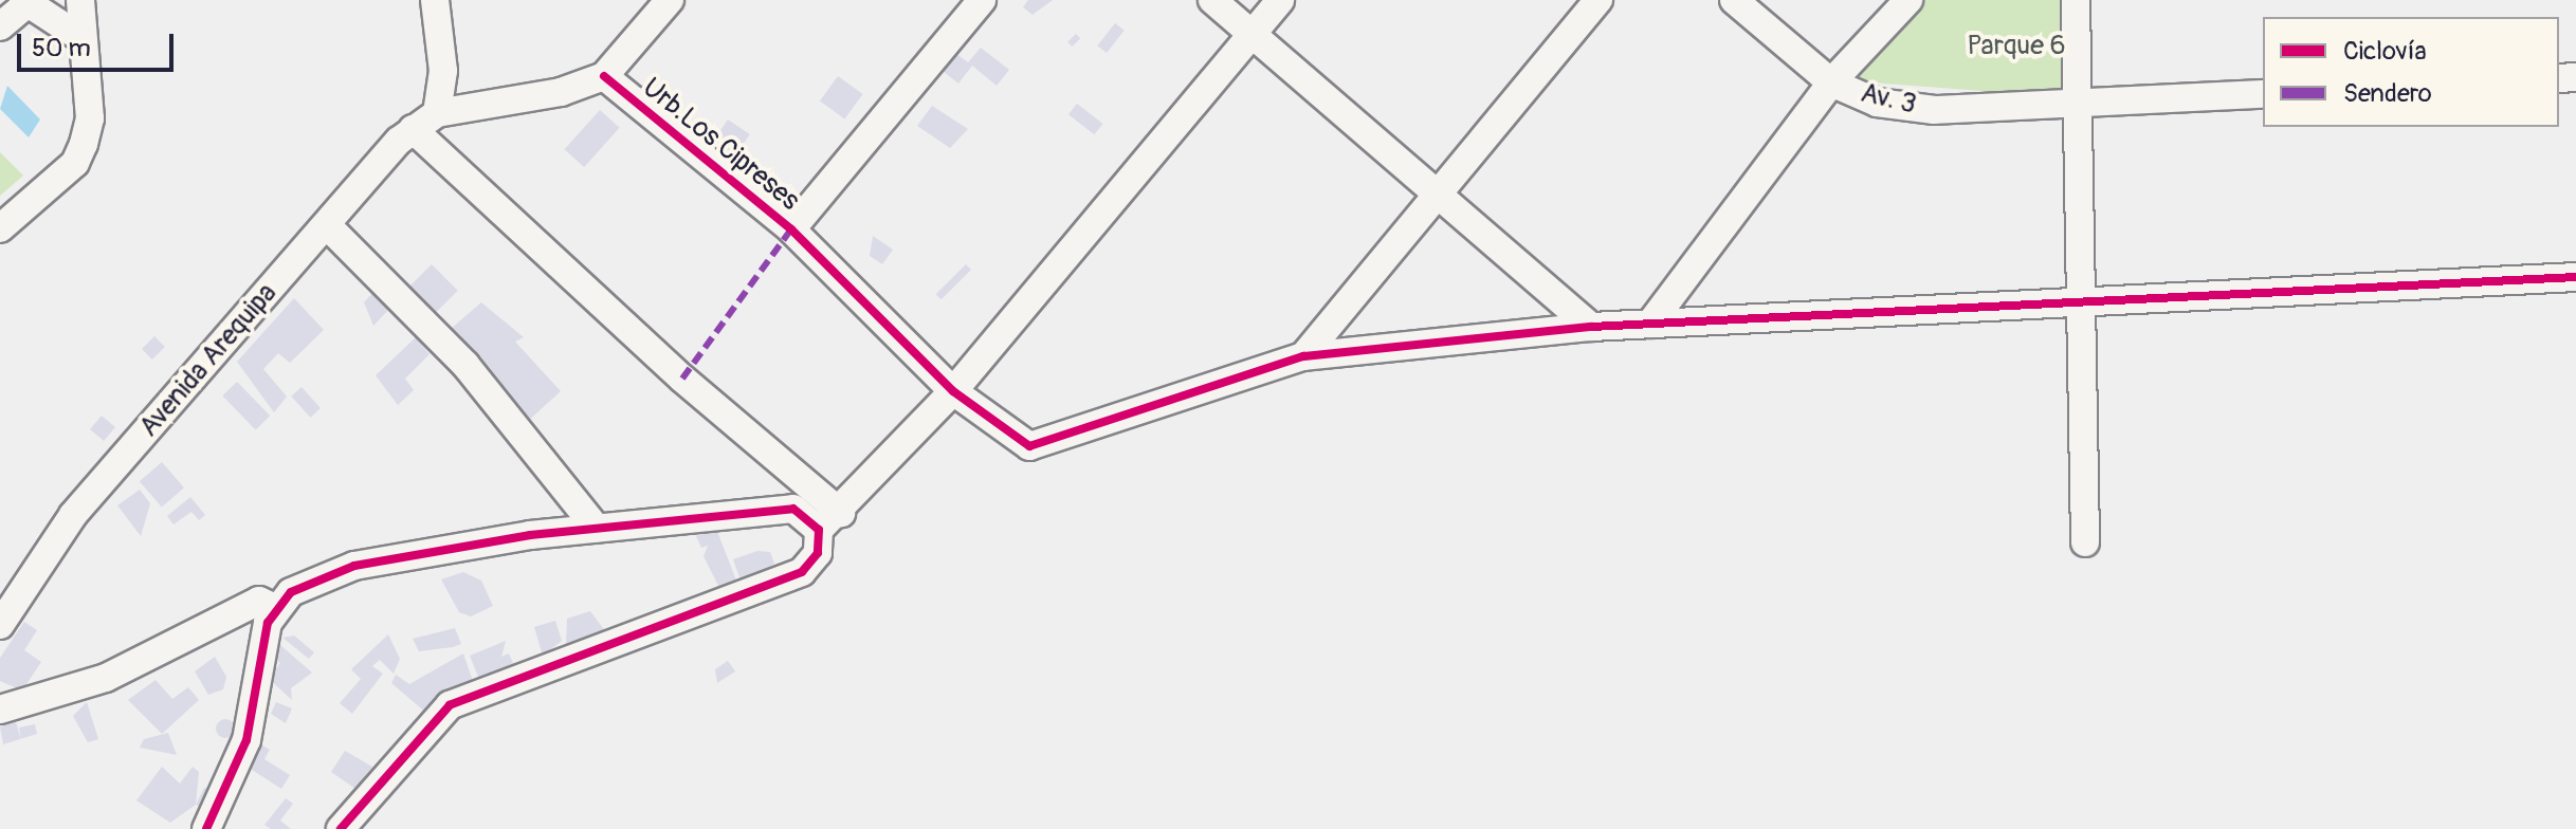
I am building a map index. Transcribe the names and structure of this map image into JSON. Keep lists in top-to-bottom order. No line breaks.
{"streets":{"street":["Av. 3","Urb.Los Cipreses","Avenida Arequipa"]},"parks":["Parque 6"],"legend":["Ciclovía","Sendero"],"scale_bar":"50 m"}
